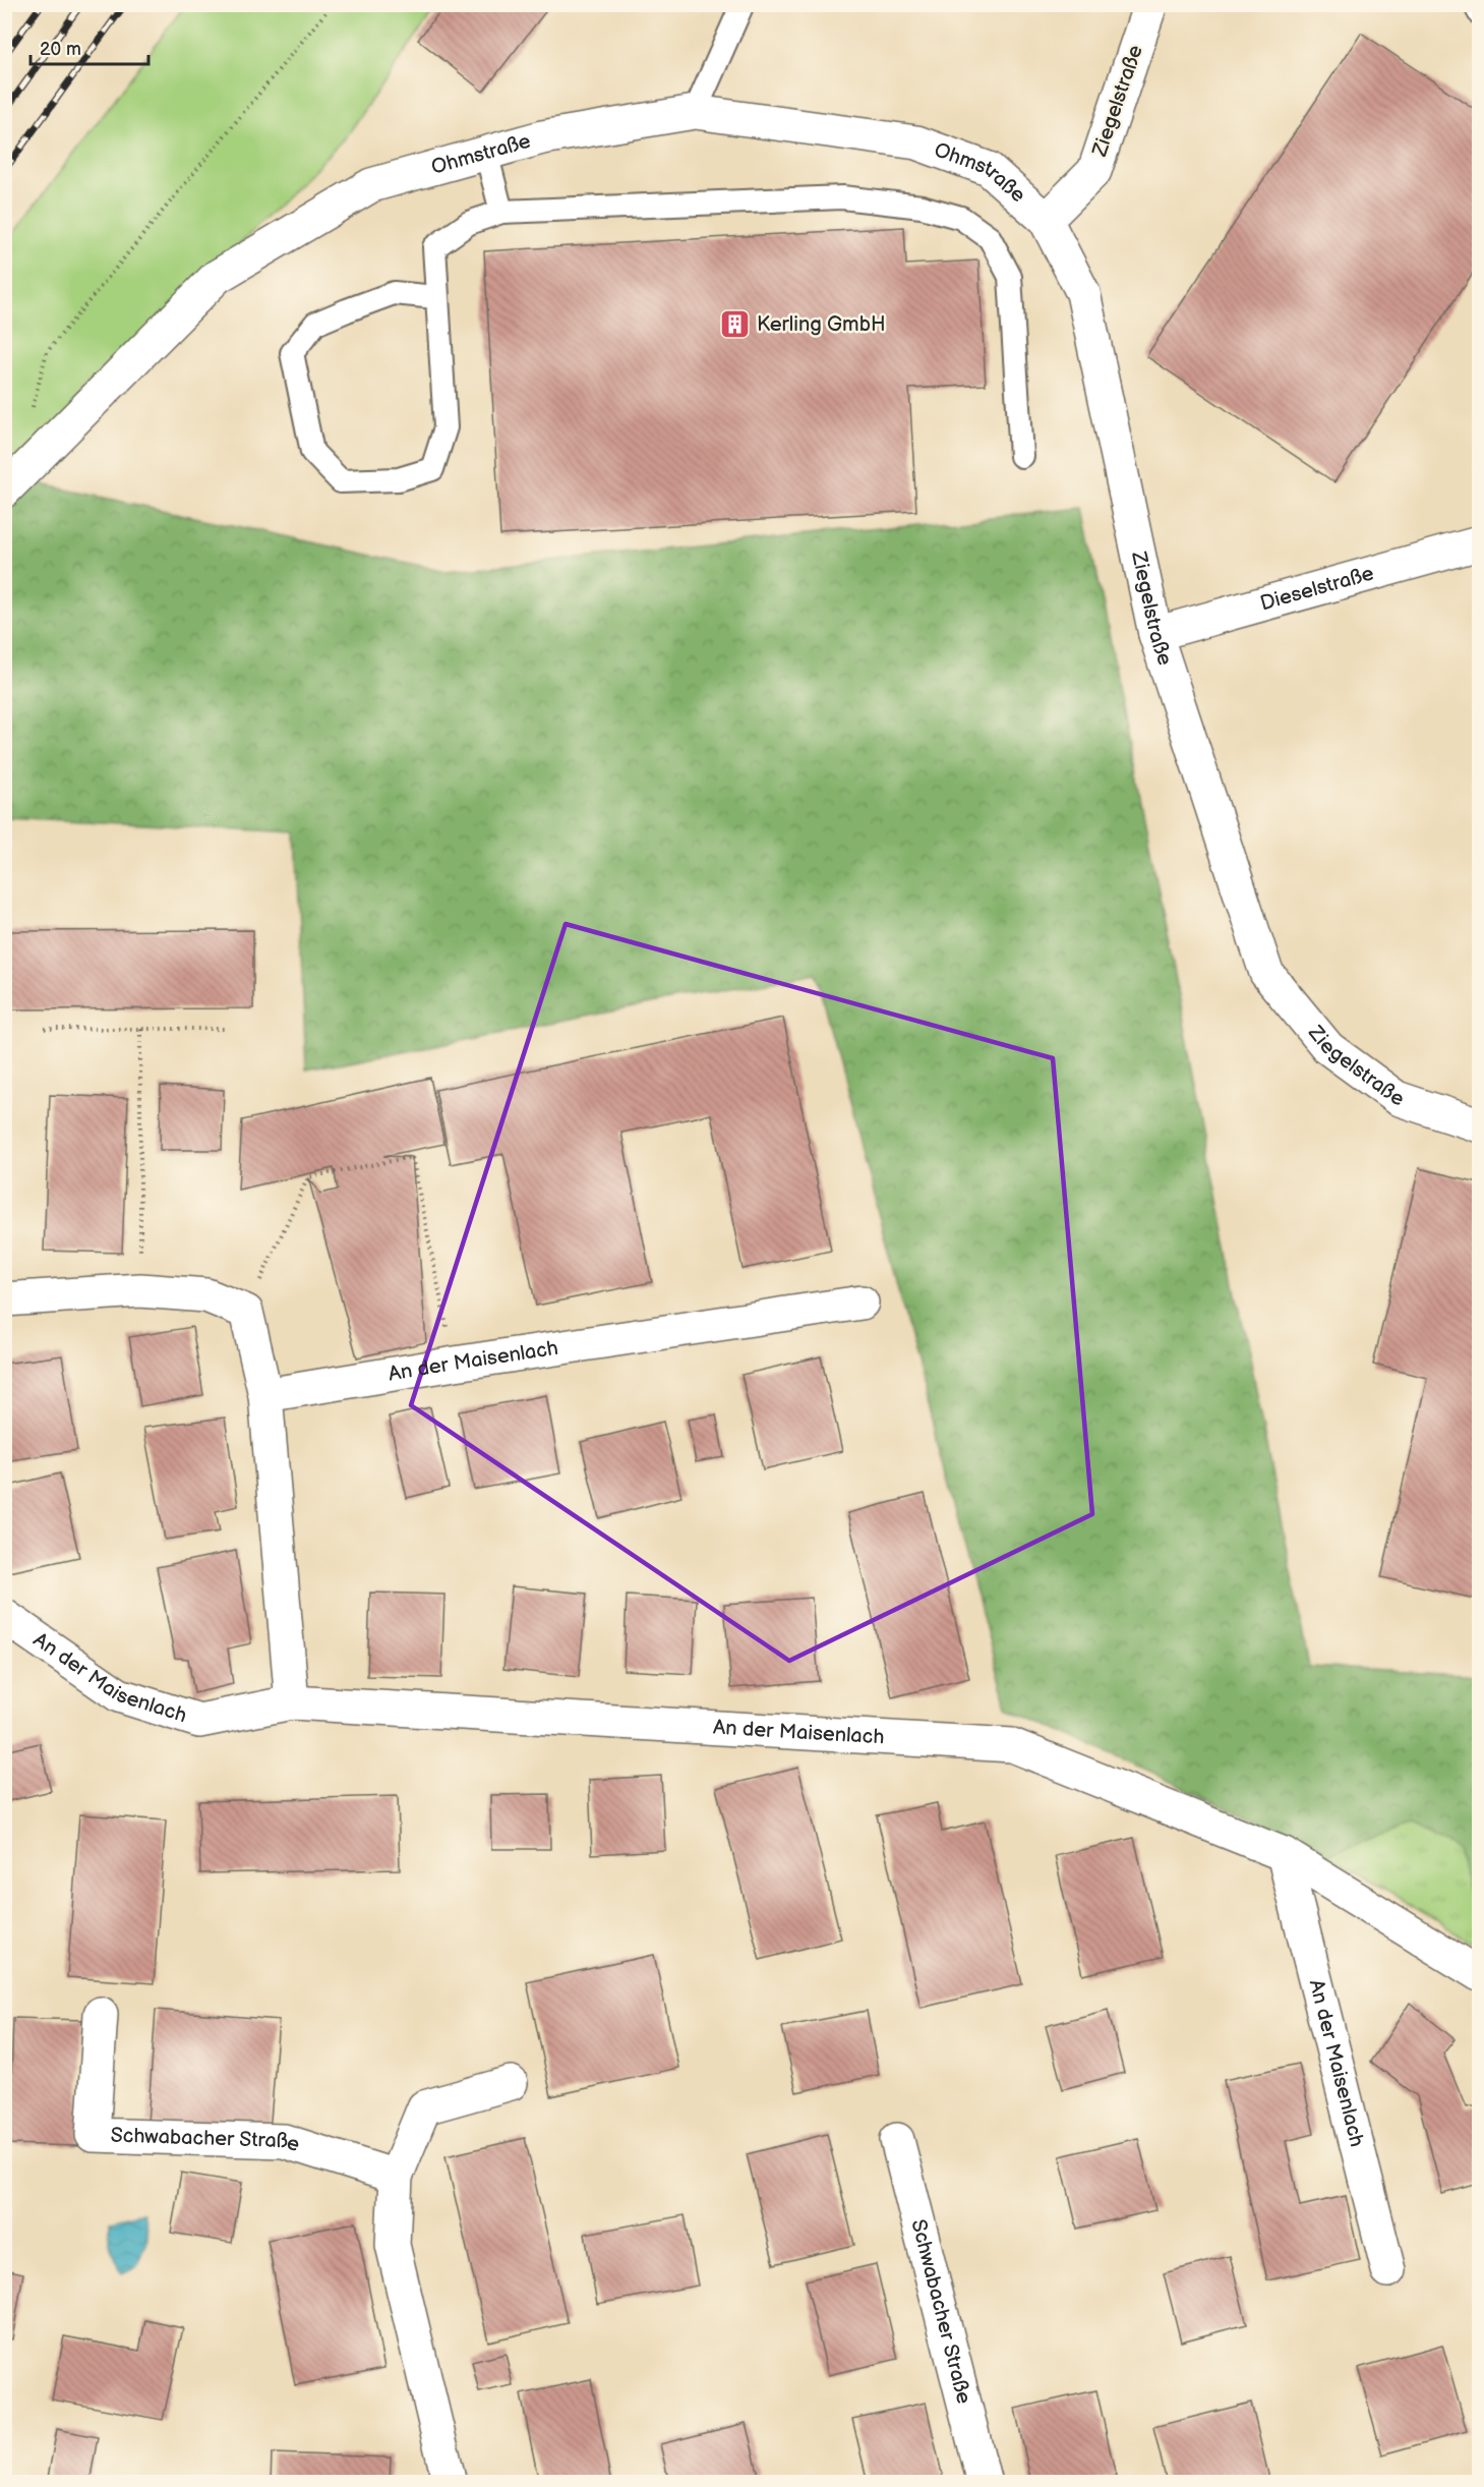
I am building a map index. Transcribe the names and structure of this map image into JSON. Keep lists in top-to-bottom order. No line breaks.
{"streets":{"street":["Ziegelstraße","Ohmstraße","Dieselstraße","An der Maisenlach","Schwabacher Straße"]},"crossings":[["Ziegelstraße","Ohmstraße"],["Ziegelstraße","Dieselstraße"]],"places":{"building":["Kerling GmbH"]},"scale_bar":"20 m"}
